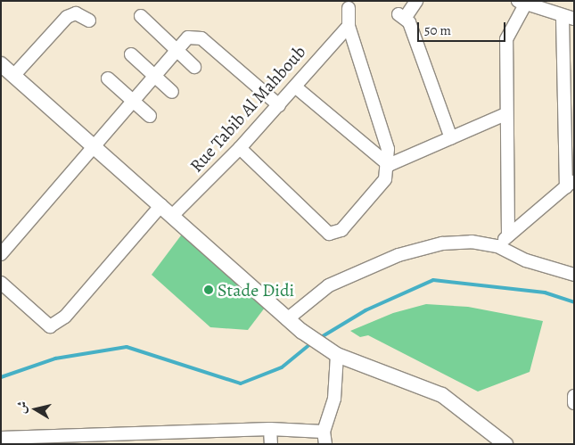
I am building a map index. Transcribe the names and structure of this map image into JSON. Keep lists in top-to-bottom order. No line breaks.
{"streets":{"street":["Rue Tabib Al Mahboub"]},"places":["Stade Didi"],"scale_bar":"50 m","north":"left"}
